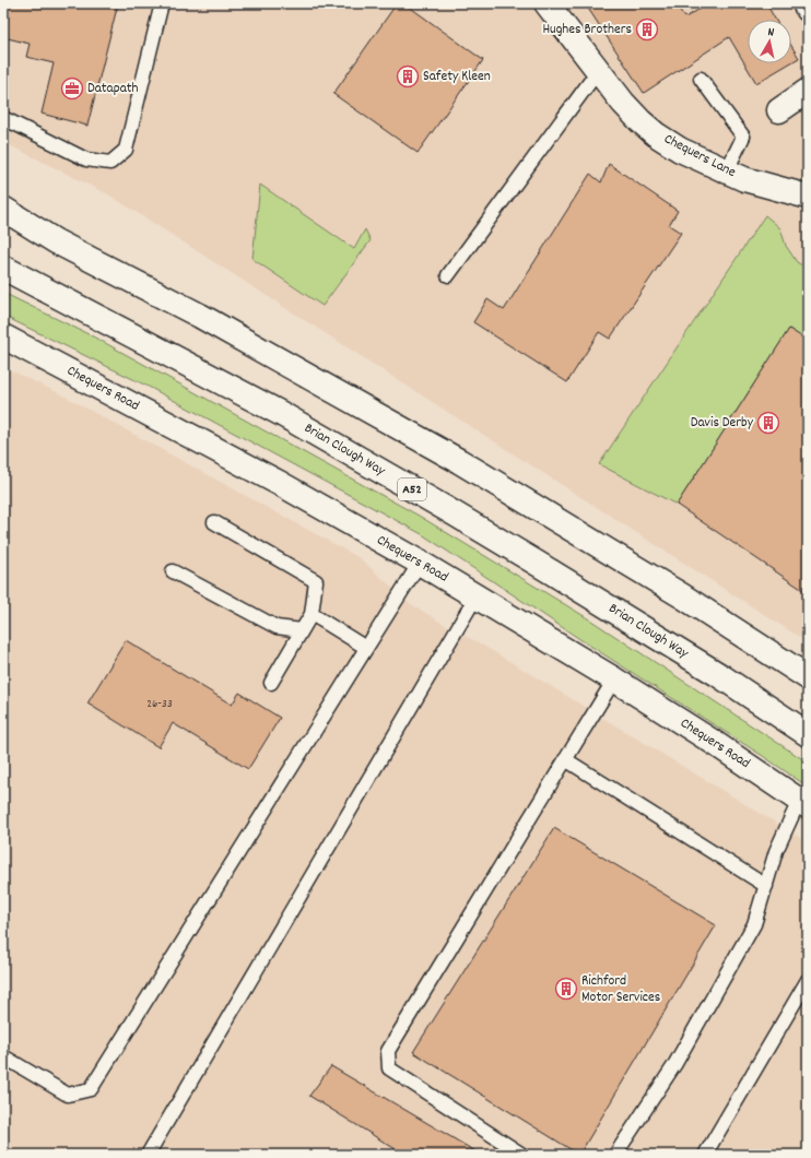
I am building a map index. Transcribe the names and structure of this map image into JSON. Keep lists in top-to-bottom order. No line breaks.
{"streets":{"main road":["Chequers Lane","Chequers Road","Brian Clough Way","A52"]},"places":{"building":["Hughes Brothers","Safety Kleen","Davis Derby","Richford Motor Services"],"office":["Datapath"]},"house_numbers":["26-33"],"north":"top"}
